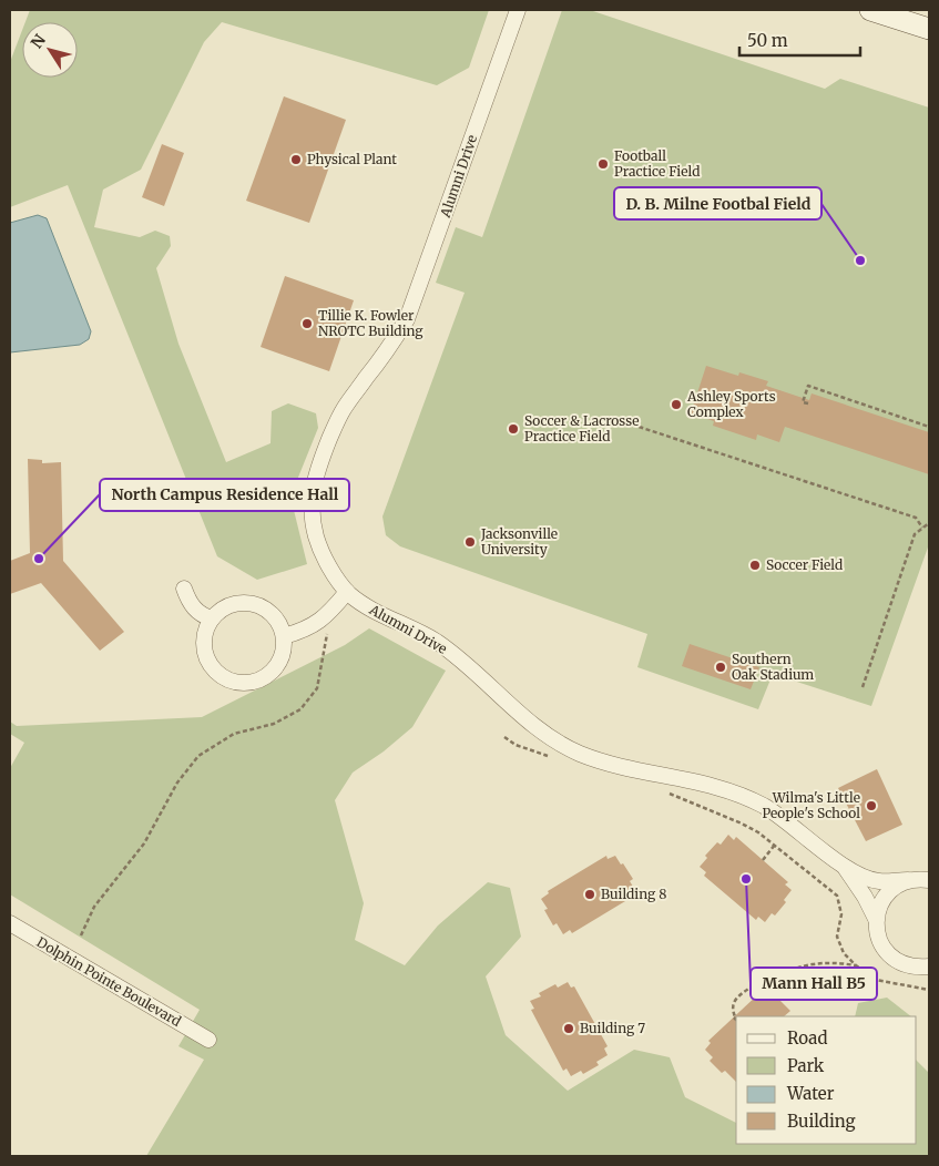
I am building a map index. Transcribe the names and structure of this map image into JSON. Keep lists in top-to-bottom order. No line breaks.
{"streets":{"street":["Alumni Drive","Dolphin Pointe Boulevard"]},"places":["Physical Plant","Football Practice Field","D. B. Milne Footbal Field","Tillie K. Fowler NROTC Building","Ashley Sports Complex","Soccer & Lacrosse Practice Field","Jacksonville University","North Campus Residence Hall","Soccer Field","Southern Oak Stadium","Wilma's Little People's School","Mann Hall B5","Building 8","Building 7"],"legend":["Road","Park","Water","Building"],"scale_bar":"50 m","north":"top left"}
